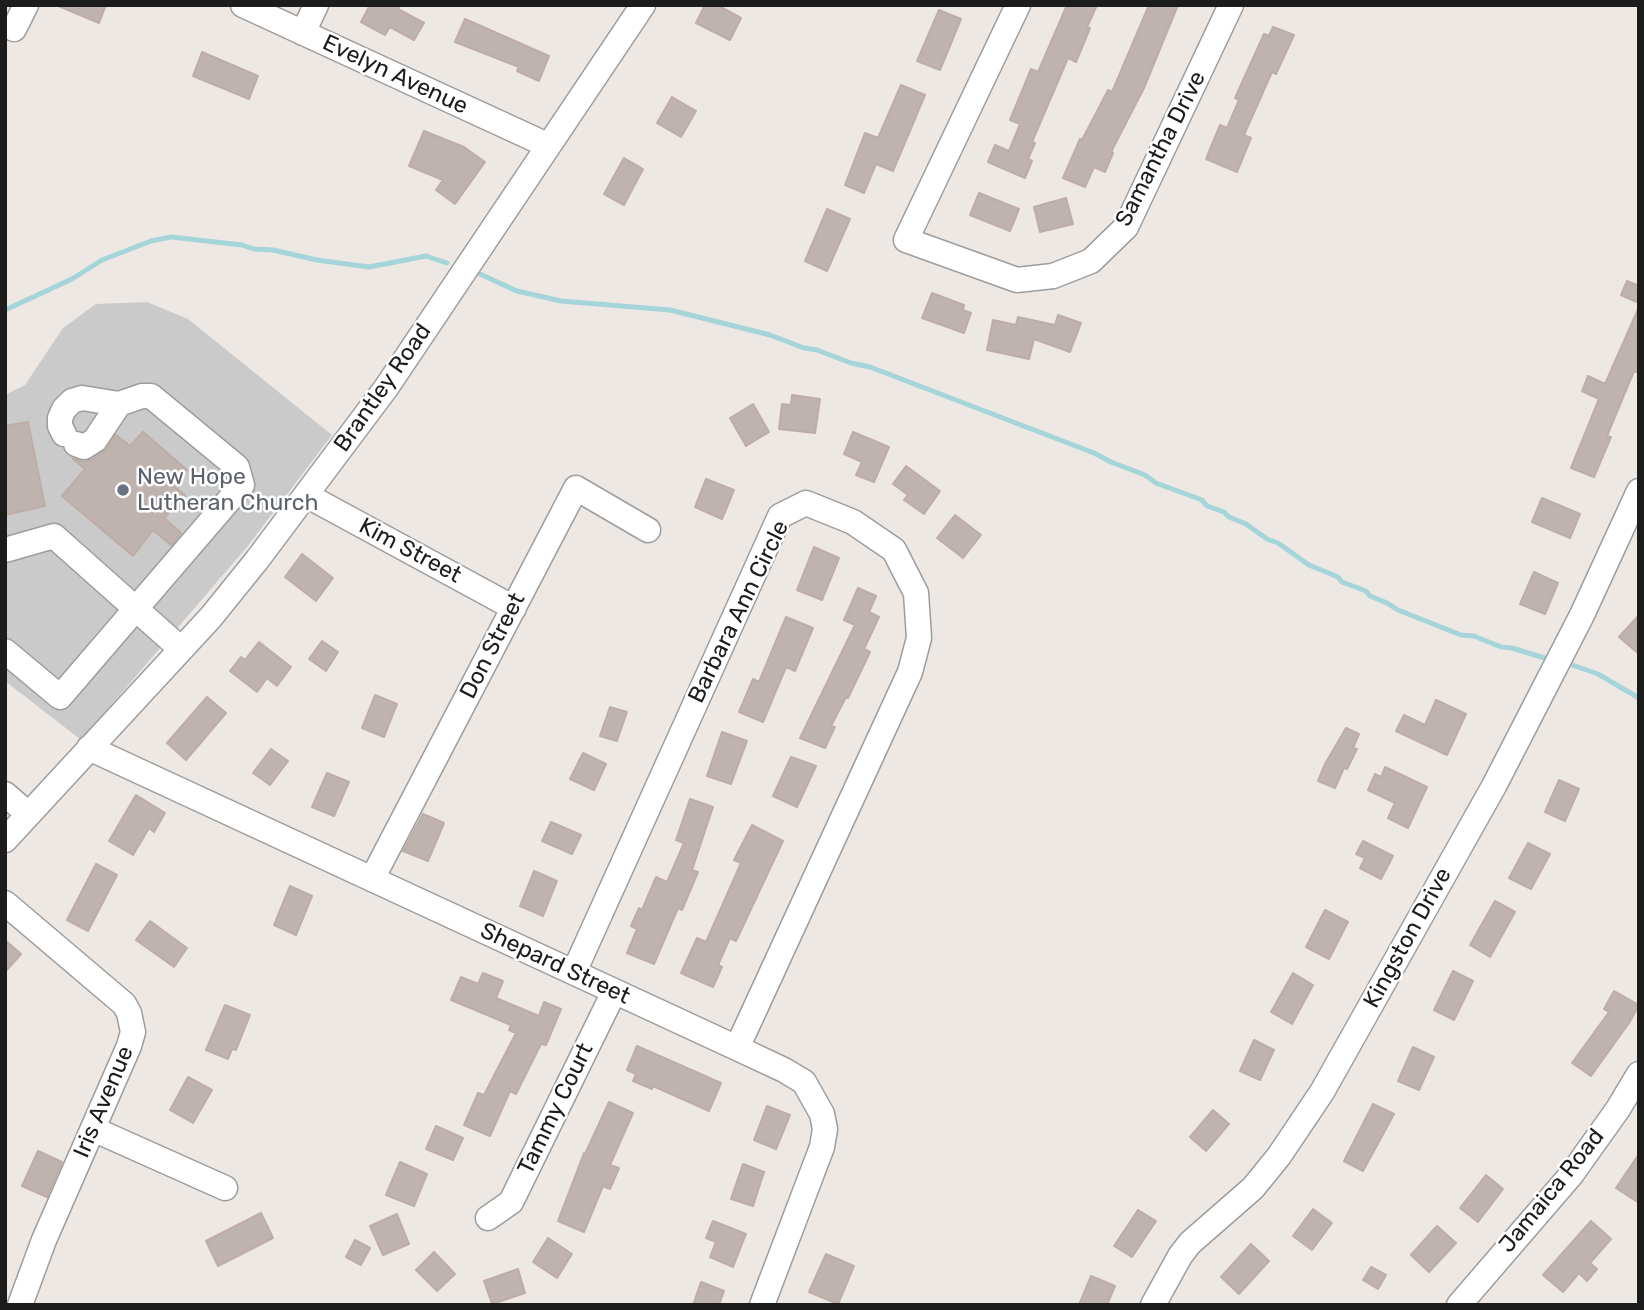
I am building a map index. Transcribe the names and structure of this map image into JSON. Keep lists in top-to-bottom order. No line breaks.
{"streets":{"street":["Evelyn Avenue","Samantha Drive","Brantley Road","Kim Street","Barbara Ann Circle","Don Street","Kingston Drive","Shepard Street","Iris Avenue","Tammy Court","Jamaica Road"]},"crossings":[["Evelyn Avenue","Brantley Road"],["Brantley Road","Kim Street"],["Brantley Road","Shepard Street"],["Kim Street","Don Street"],["Barbara Ann Circle","Shepard Street"],["Don Street","Shepard Street"],["Shepard Street","Tammy Court"]],"places":["New Hope Lutheran Church"]}
